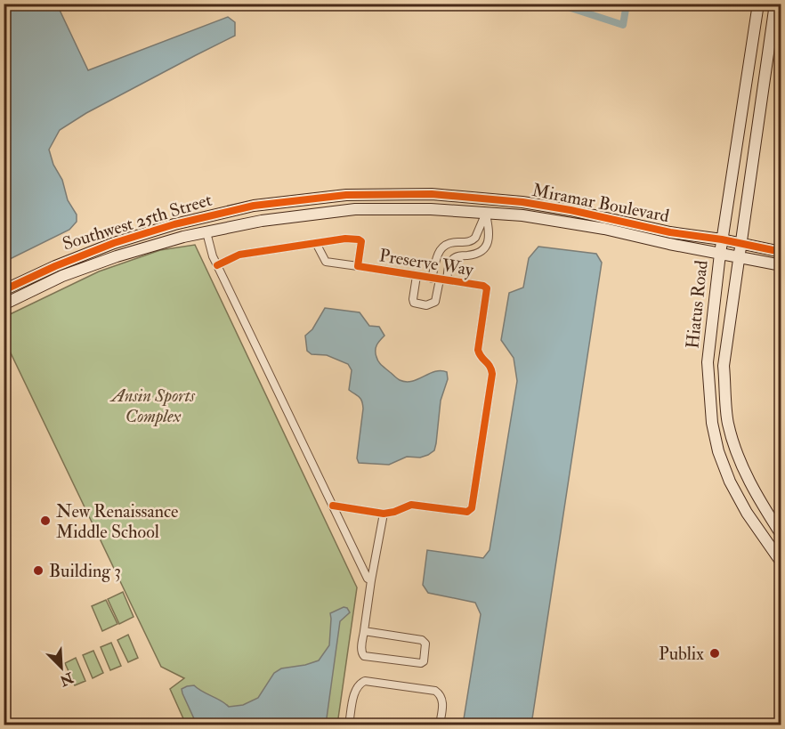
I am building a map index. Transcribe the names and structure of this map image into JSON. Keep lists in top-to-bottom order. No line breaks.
{"streets":{"street":["Miramar Boulevard","Southwest 25th Street","Preserve Way","Hiatus Road"]},"crossings":[["Miramar Boulevard","Southwest 25th Street"],["Miramar Boulevard","Preserve Way"],["Miramar Boulevard","Hiatus Road"]],"parks":["Ansin Sports Complex"],"places":["New Renaissance Middle School","Building 3","Publix"],"north":"bottom right"}
